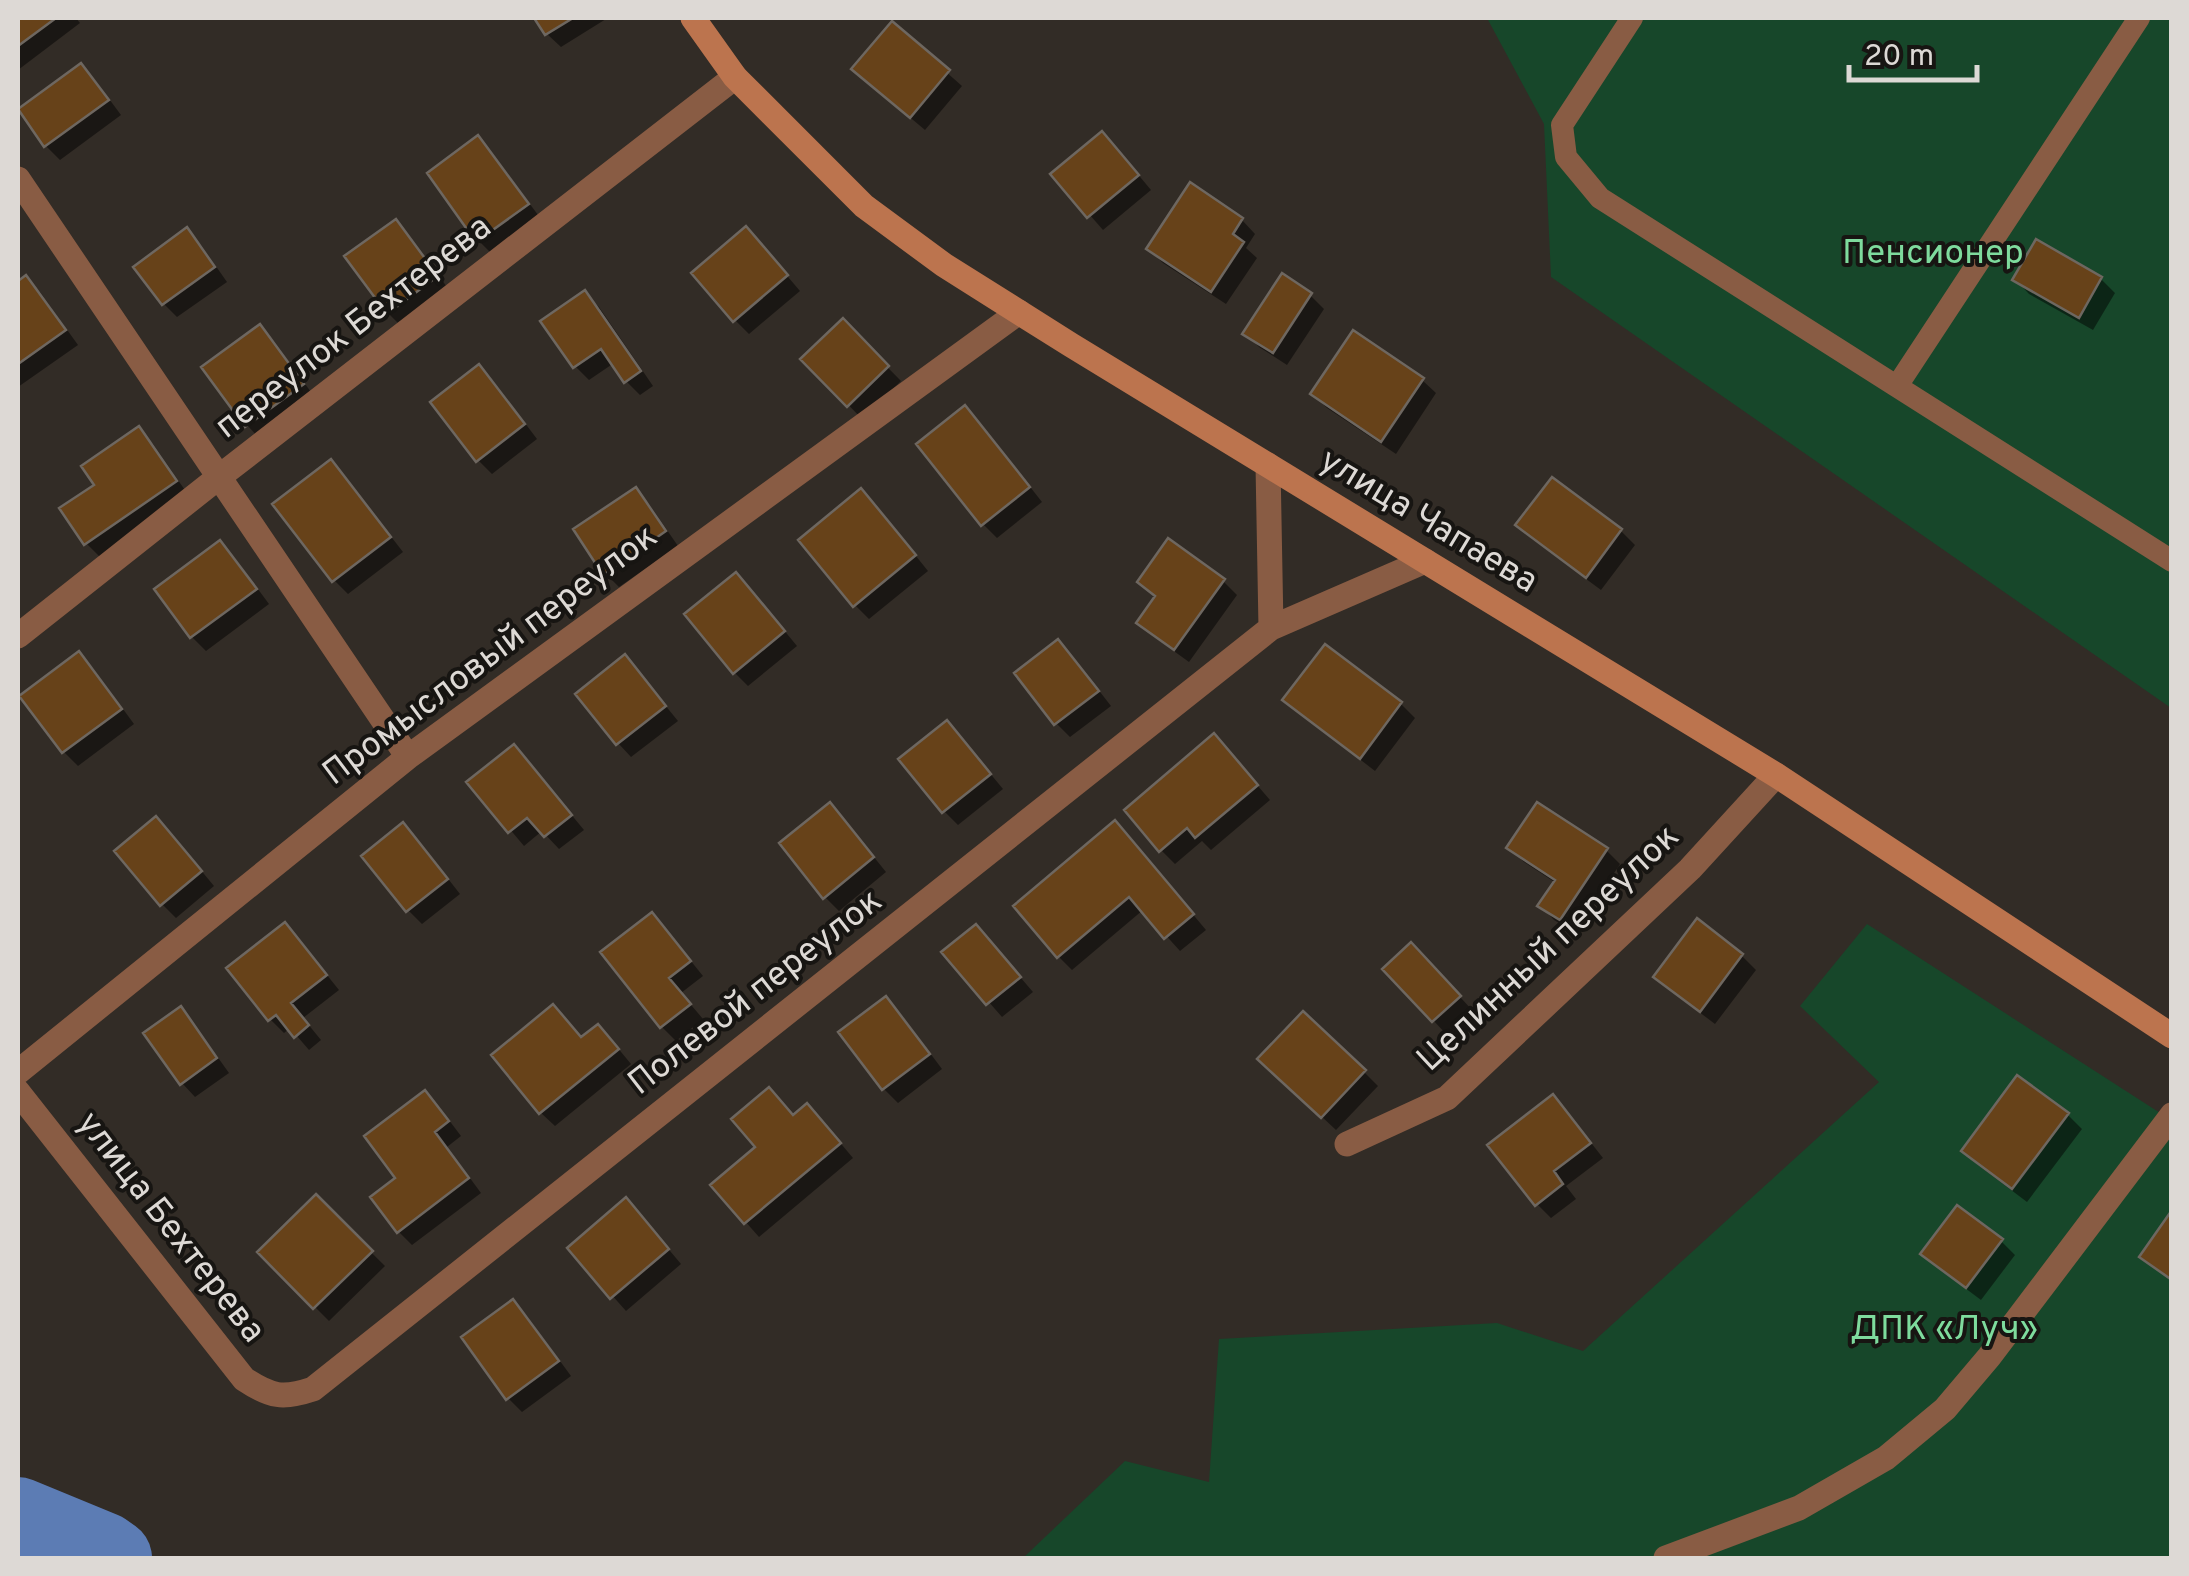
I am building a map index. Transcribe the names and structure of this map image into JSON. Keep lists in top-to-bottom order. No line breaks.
{"streets":{"street":["переулок Бехтерева","улица Чапаева","Промысловый переулок","Целинный переулок","Полевой переулок","улица Бехтерева"]},"crossings":[["переулок Бехтерева","улица Чапаева"],["улица Чапаева","Промысловый переулок"],["улица Чапаева","Целинный переулок"],["улица Чапаева","Полевой переулок"],["Полевой переулок","улица Бехтерева"]],"parks":["Пенсионер","ДПК «Луч»"],"scale_bar":"20 m"}
